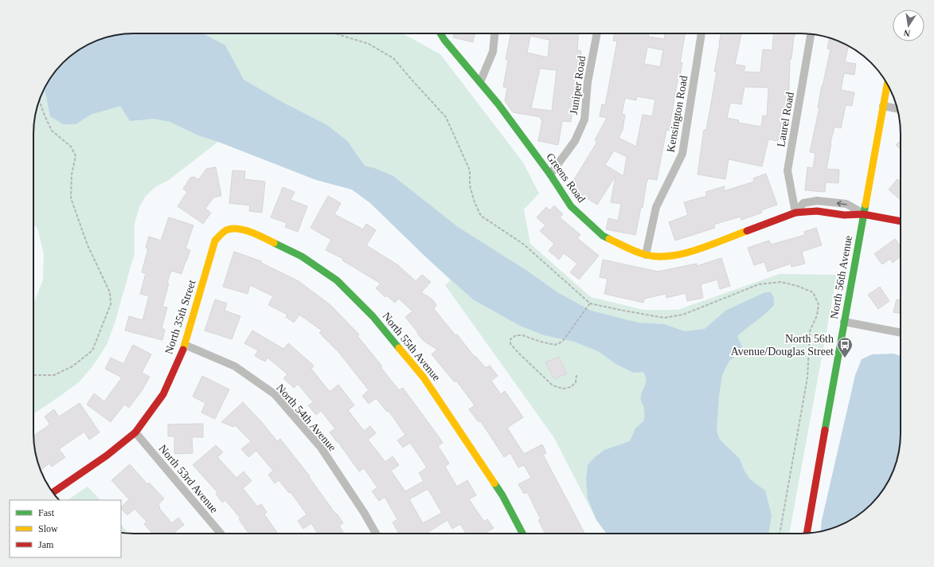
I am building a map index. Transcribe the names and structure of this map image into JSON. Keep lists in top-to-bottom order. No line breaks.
{"streets":{"street":["Juniper Road","Kensington Road","Laurel Road","Greens Road","North 56th Avenue","North 35th Street","North 55th Avenue","North 54th Avenue","North 53rd Avenue"]},"crossings":[["Juniper Road","Greens Road"],["Kensington Road","Greens Road"],["Laurel Road","Greens Road"],["Greens Road","North 56th Avenue"],["North 35th Street","North 55th Avenue"],["North 35th Street","North 54th Avenue"],["North 35th Street","North 53rd Avenue"]],"places":{"bus stop":["North 56th Avenue/Douglas Street"]},"legend":["Fast","Slow","Jam"],"north":"bottom"}
